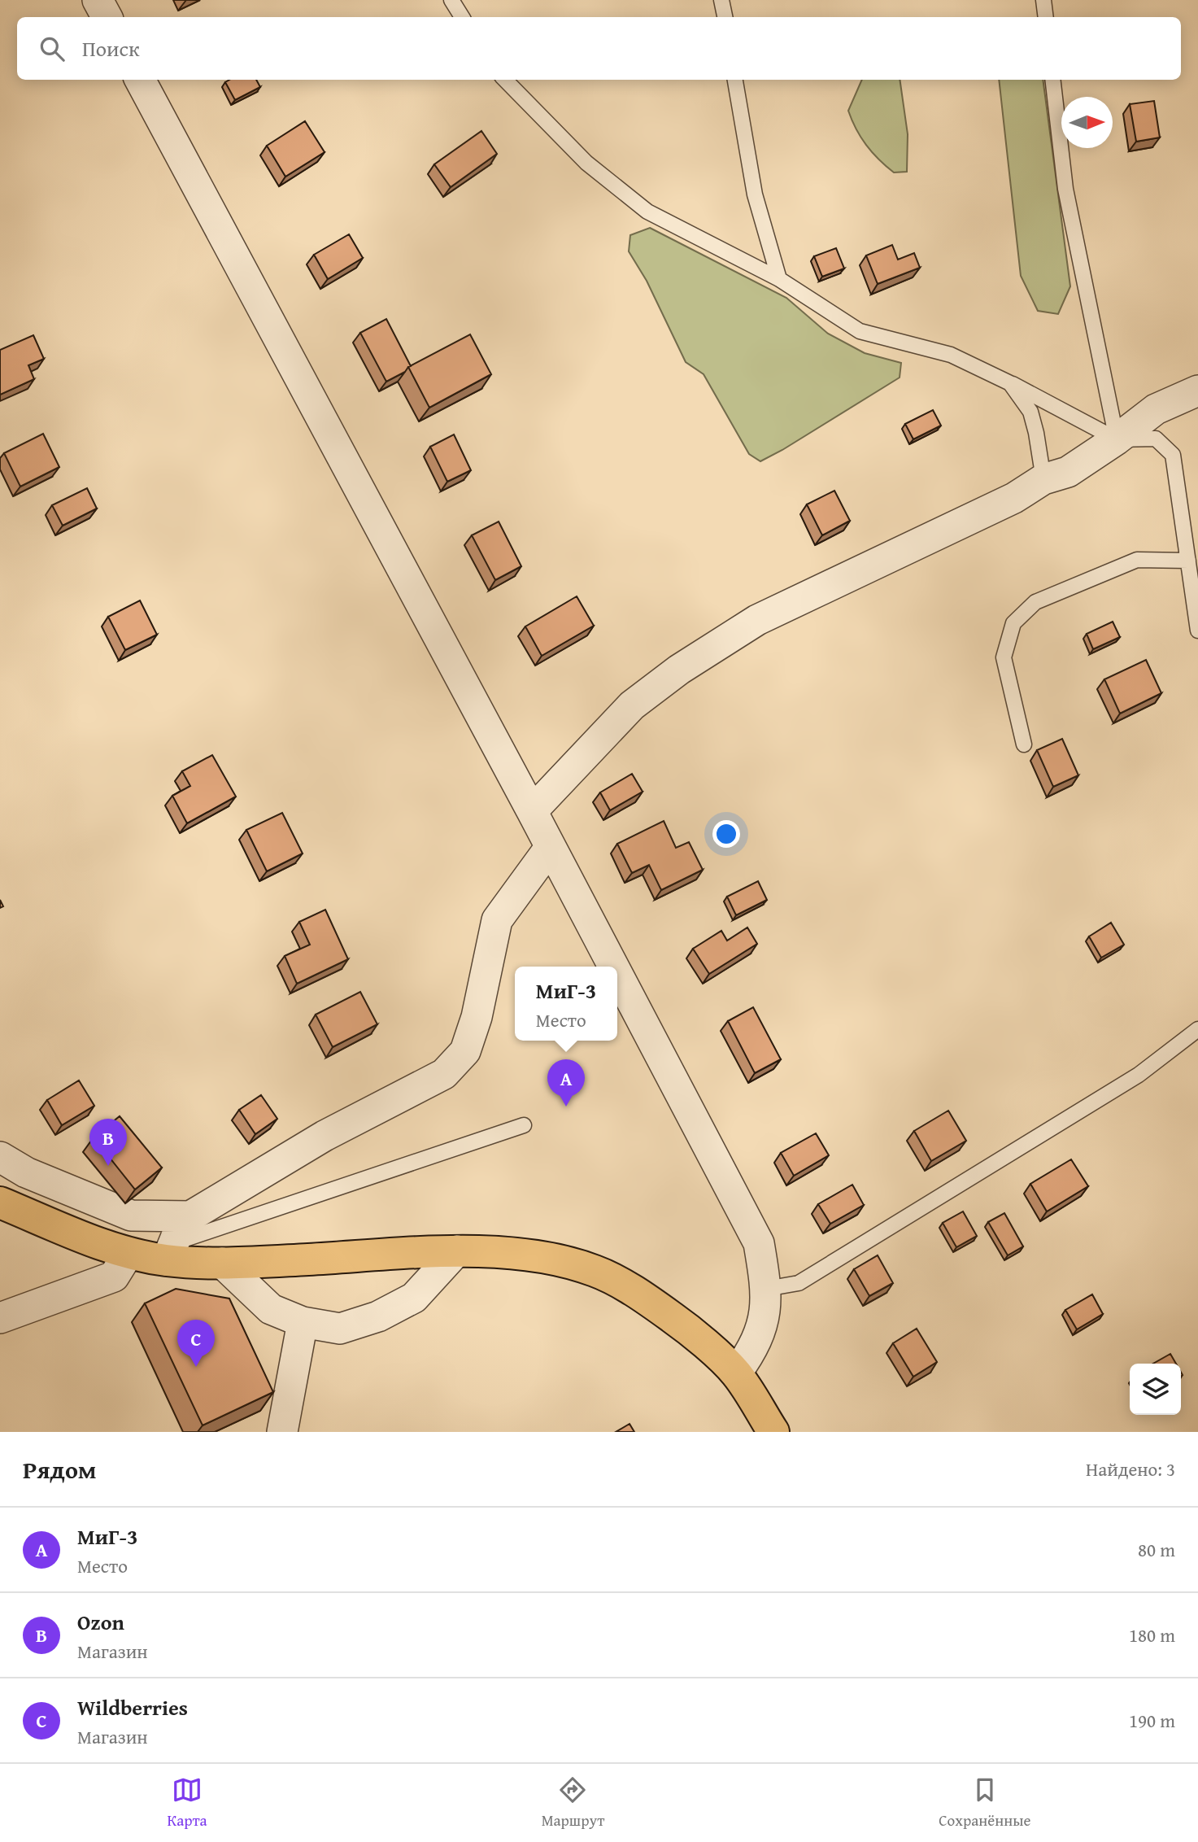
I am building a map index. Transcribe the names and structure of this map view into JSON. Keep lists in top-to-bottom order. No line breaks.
{"north":"right","page":{"search":"Поиск","popup":["МиГ-3","Место"],"pins":["A","B","C"],"heading":["Рядом","Найдено: 3"],"list":[{"mark":"A","name":"МиГ-3","note":"Место","value":"80 m"},{"mark":"B","name":"Ozon","note":"Магазин","value":"180 m"},{"mark":"C","name":"Wildberries","note":"Магазин","value":"190 m"}],"nav":["Карта","Маршрут","Сохранённые"]}}
